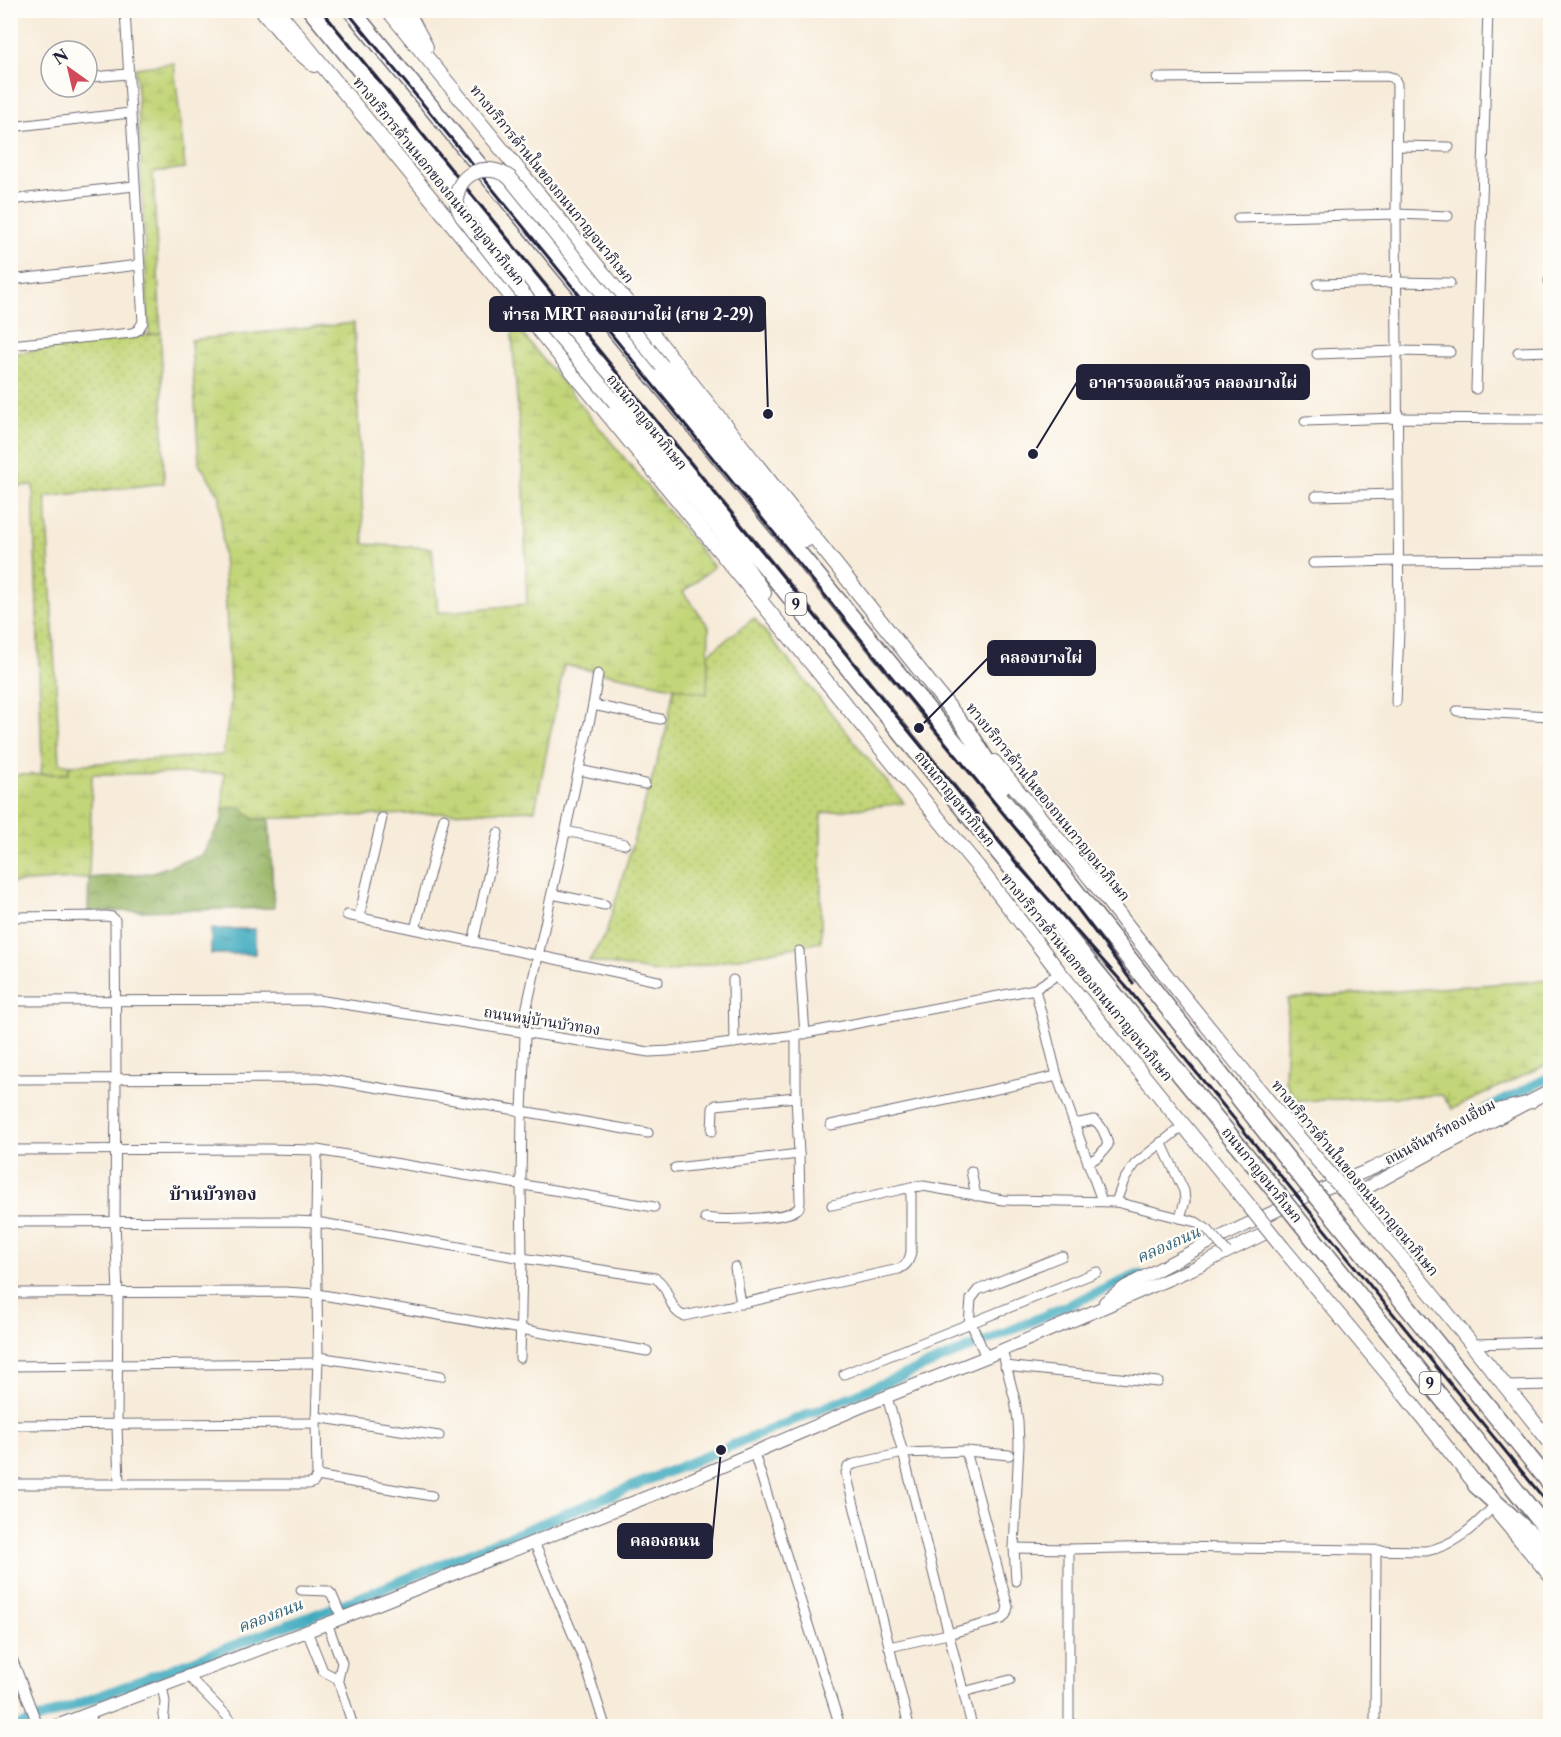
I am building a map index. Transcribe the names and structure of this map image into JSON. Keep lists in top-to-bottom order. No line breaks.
{"streets":{"highway":["ถนนกาญจนาภิเษก","9"],"main road":["ทางบริการด้านนอกของถนนกาญจนาภิเษก","ทางบริการด้านในของถนนกาญจนาภิเษก"],"street":["ถนนหมู่บ้านบัวทอง","ถนนจันทร์ทองเอี่ยม"]},"crossings":[["ทางบริการด้านนอกของถนนกาญจนาภิเษก","ถนนหมู่บ้านบัวทอง"],["ทางบริการด้านในของถนนกาญจนาภิเษก","ถนนจันทร์ทองเอี่ยม"]],"districts":["บ้านบัวทอง"],"water":["คลองถนน"],"places":["ท่ารถ MRT คลองบางไผ่ (สาย 2-29)","อาคารจอดแล้วจร คลองบางไผ่","คลองบางไผ่","คลองถนน"],"north":"top left"}
